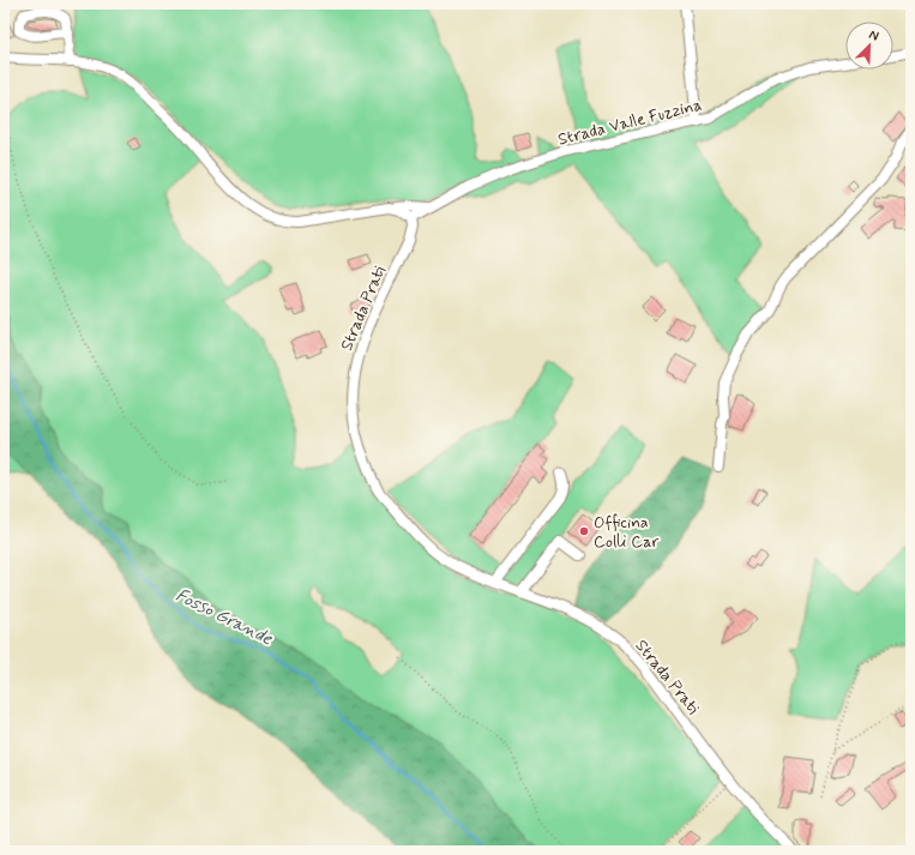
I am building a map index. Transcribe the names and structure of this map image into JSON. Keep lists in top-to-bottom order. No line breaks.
{"streets":{"street":["Strada Valle Fuzzina","Strada Prati"]},"crossings":[["Strada Valle Fuzzina","Strada Prati"]],"water":["Fosso Grande"],"places":["Officina Colli Car"],"north":"top right"}
